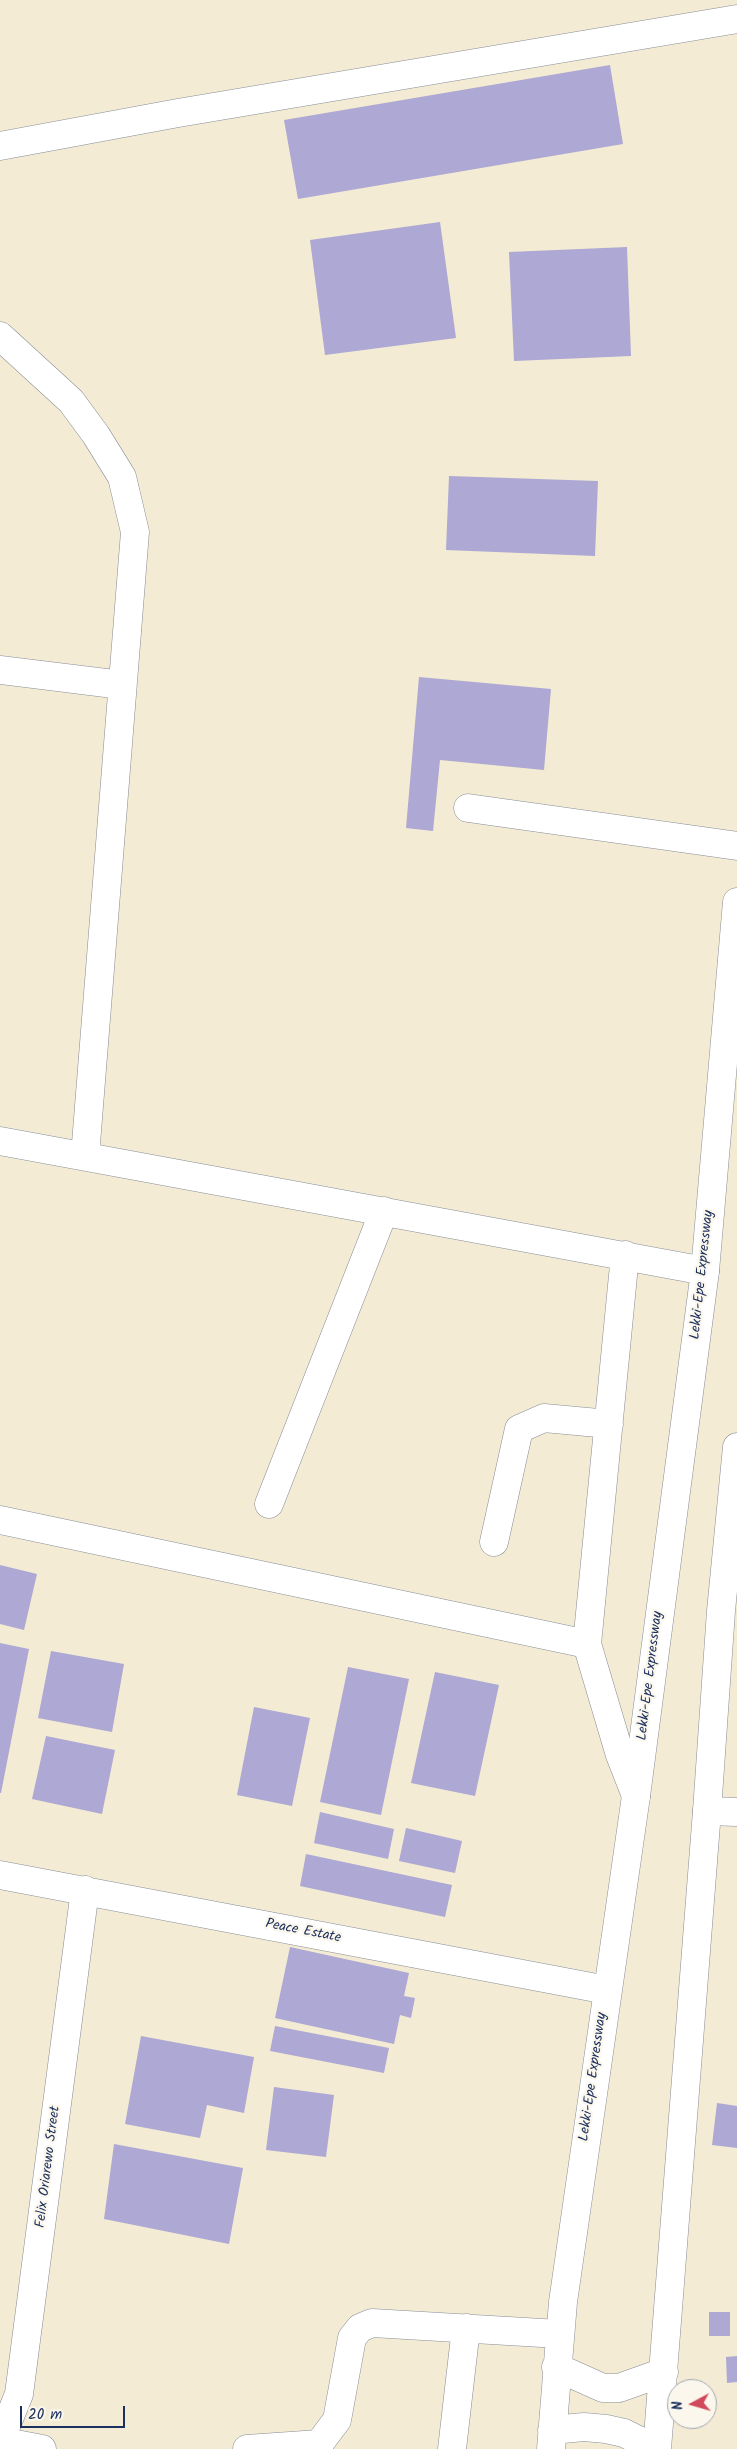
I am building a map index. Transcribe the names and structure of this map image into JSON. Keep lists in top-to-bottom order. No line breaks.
{"streets":{"main road":["Lekki-Epe Expressway","Peace Estate","Felix Oriarewo Street"]},"crossings":[["Lekki-Epe Expressway","Peace Estate"],["Peace Estate","Felix Oriarewo Street"]],"scale_bar":"20 m","north":"left"}
